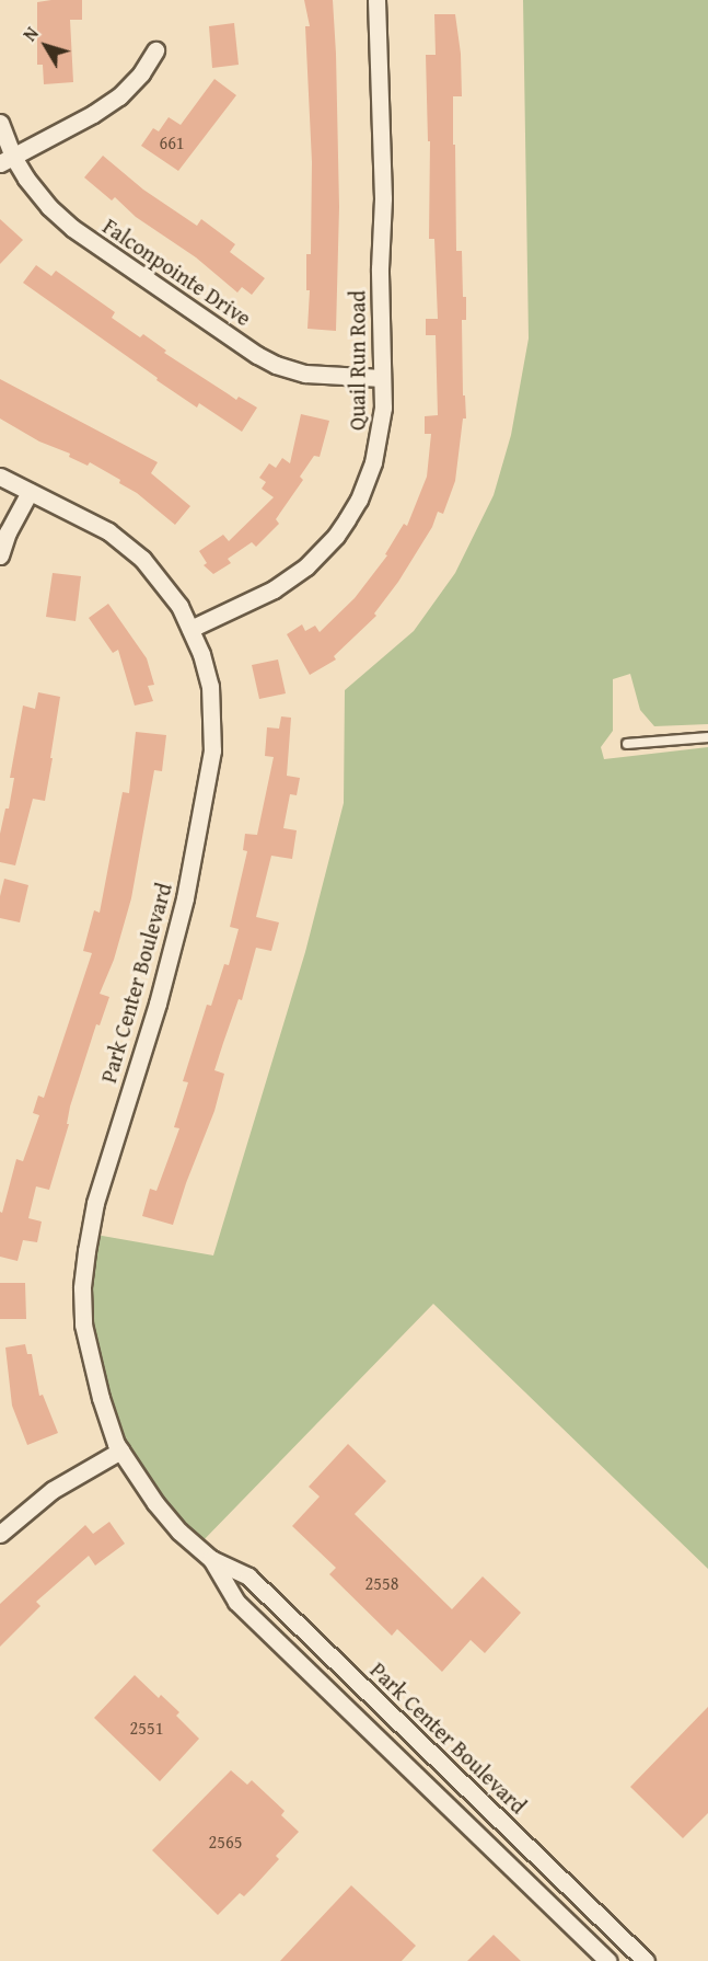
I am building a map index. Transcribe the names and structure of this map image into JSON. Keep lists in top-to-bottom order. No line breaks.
{"streets":{"street":["Falconpointe Drive","Quail Run Road","Park Center Boulevard"]},"crossings":[["Falconpointe Drive","Quail Run Road"],["Quail Run Road","Park Center Boulevard"]],"house_numbers":["661","2558","2551","2565"],"north":"top left"}
